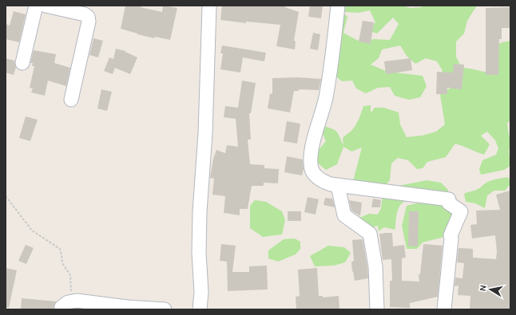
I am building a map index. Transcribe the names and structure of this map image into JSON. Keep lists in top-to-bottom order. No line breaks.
{"north":"left"}
